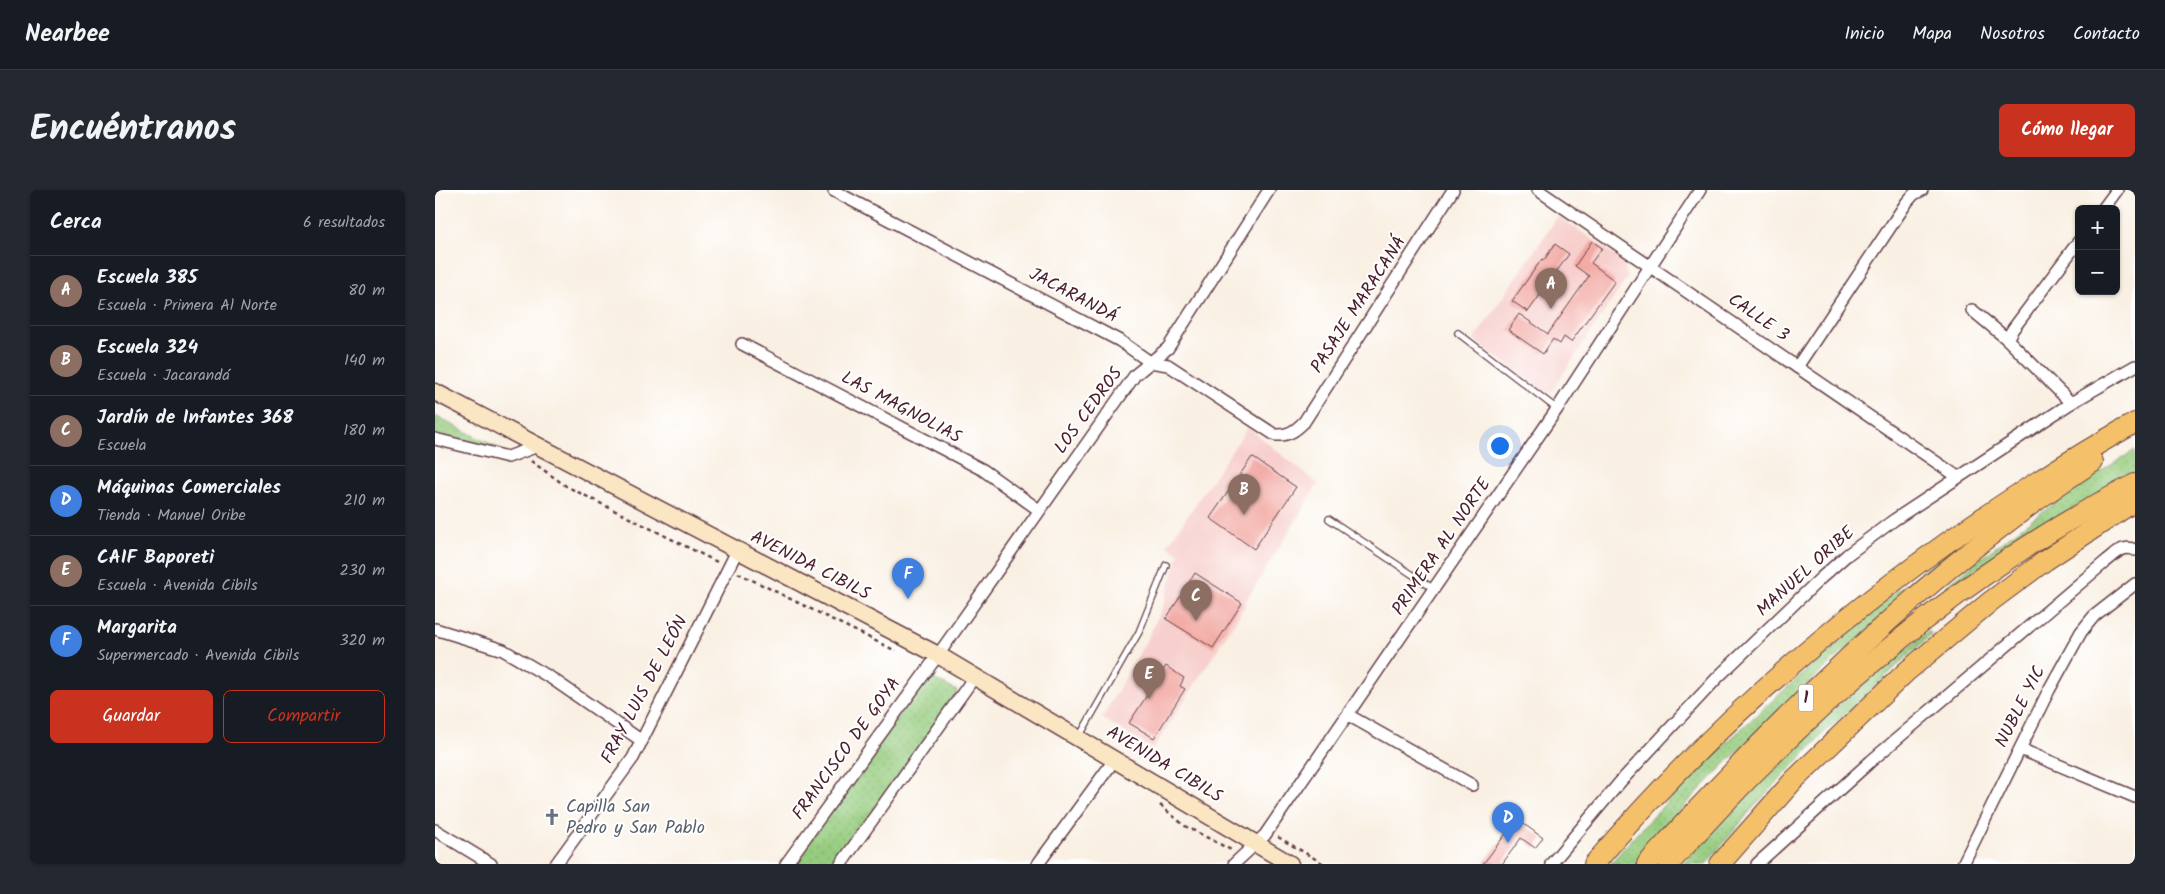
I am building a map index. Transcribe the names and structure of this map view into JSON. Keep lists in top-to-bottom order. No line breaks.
{"streets":{"highway":["1"],"street":["JACARANDÁ","PASAJE MARACANÁ","CALLE 3","LAS MAGNOLIAS","LOS CEDROS","PRIMERA AL NORTE","AVENIDA CIBILS","MANUEL ORIBE","FRAY LUIS DE LEÓN","NUBLE YIC","FRANCISCO DE GOYA"]},"crossings":[["JACARANDÁ","PASAJE MARACANÁ"],["JACARANDÁ","LOS CEDROS"],["CALLE 3","PRIMERA AL NORTE"],["CALLE 3","MANUEL ORIBE"],["LAS MAGNOLIAS","LOS CEDROS"],["LOS CEDROS","AVENIDA CIBILS"],["LOS CEDROS","FRANCISCO DE GOYA"],["PRIMERA AL NORTE","AVENIDA CIBILS"],["AVENIDA CIBILS","FRAY LUIS DE LEÓN"],["AVENIDA CIBILS","FRANCISCO DE GOYA"]],"places":{"church":["Capilla San Pedro y San Pablo"]},"page":{"header":"Nearbee","nav":["Inicio","Mapa","Nosotros","Contacto"],"title":"Encuéntranos","buttons":["Cómo llegar",["Guardar","Compartir"]],"heading":["Cerca","6 resultados"],"map_buttons":["+","−"],"list":[{"mark":"A","name":"Escuela 385","note":"Escuela · Primera Al Norte","value":"80 m"},{"mark":"B","name":"Escuela 324","note":"Escuela · Jacarandá","value":"140 m"},{"mark":"C","name":"Jardín de Infantes 368","note":"Escuela","value":"180 m"},{"mark":"D","name":"Máquinas Comerciales","note":"Tienda · Manuel Oribe","value":"210 m"},{"mark":"E","name":"CAIF Baporeti","note":"Escuela · Avenida Cibils","value":"230 m"},{"mark":"F","name":"Margarita","note":"Supermercado · Avenida Cibils","value":"320 m"}],"pins":["A","B","F","C","E","D"]}}
